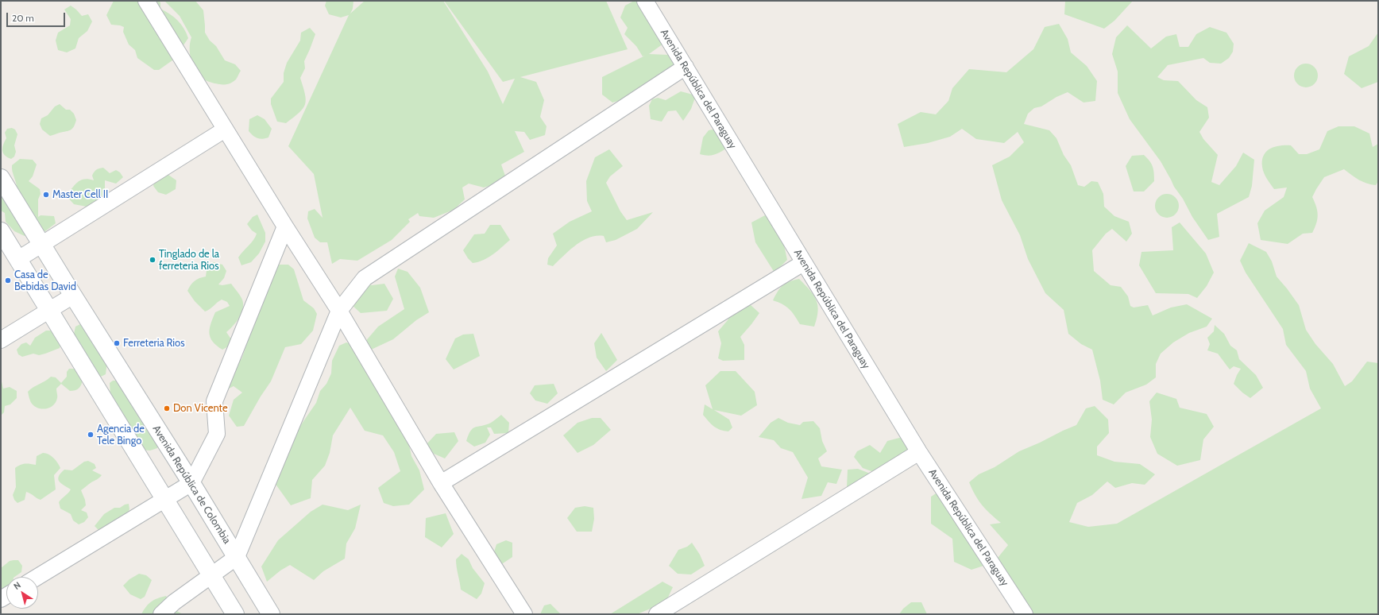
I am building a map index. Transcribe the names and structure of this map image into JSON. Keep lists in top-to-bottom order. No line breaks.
{"streets":{"street":["Avenida República del Paraguay","Avenida República de Colombia"]},"places":["Master Cell II","Tinglado de la ferreteria Rios","Casa de Bebidas David","Ferreteria Rios","Don Vicente","Agencia de Tele Bingo"],"scale_bar":"20 m","north":"top left"}
